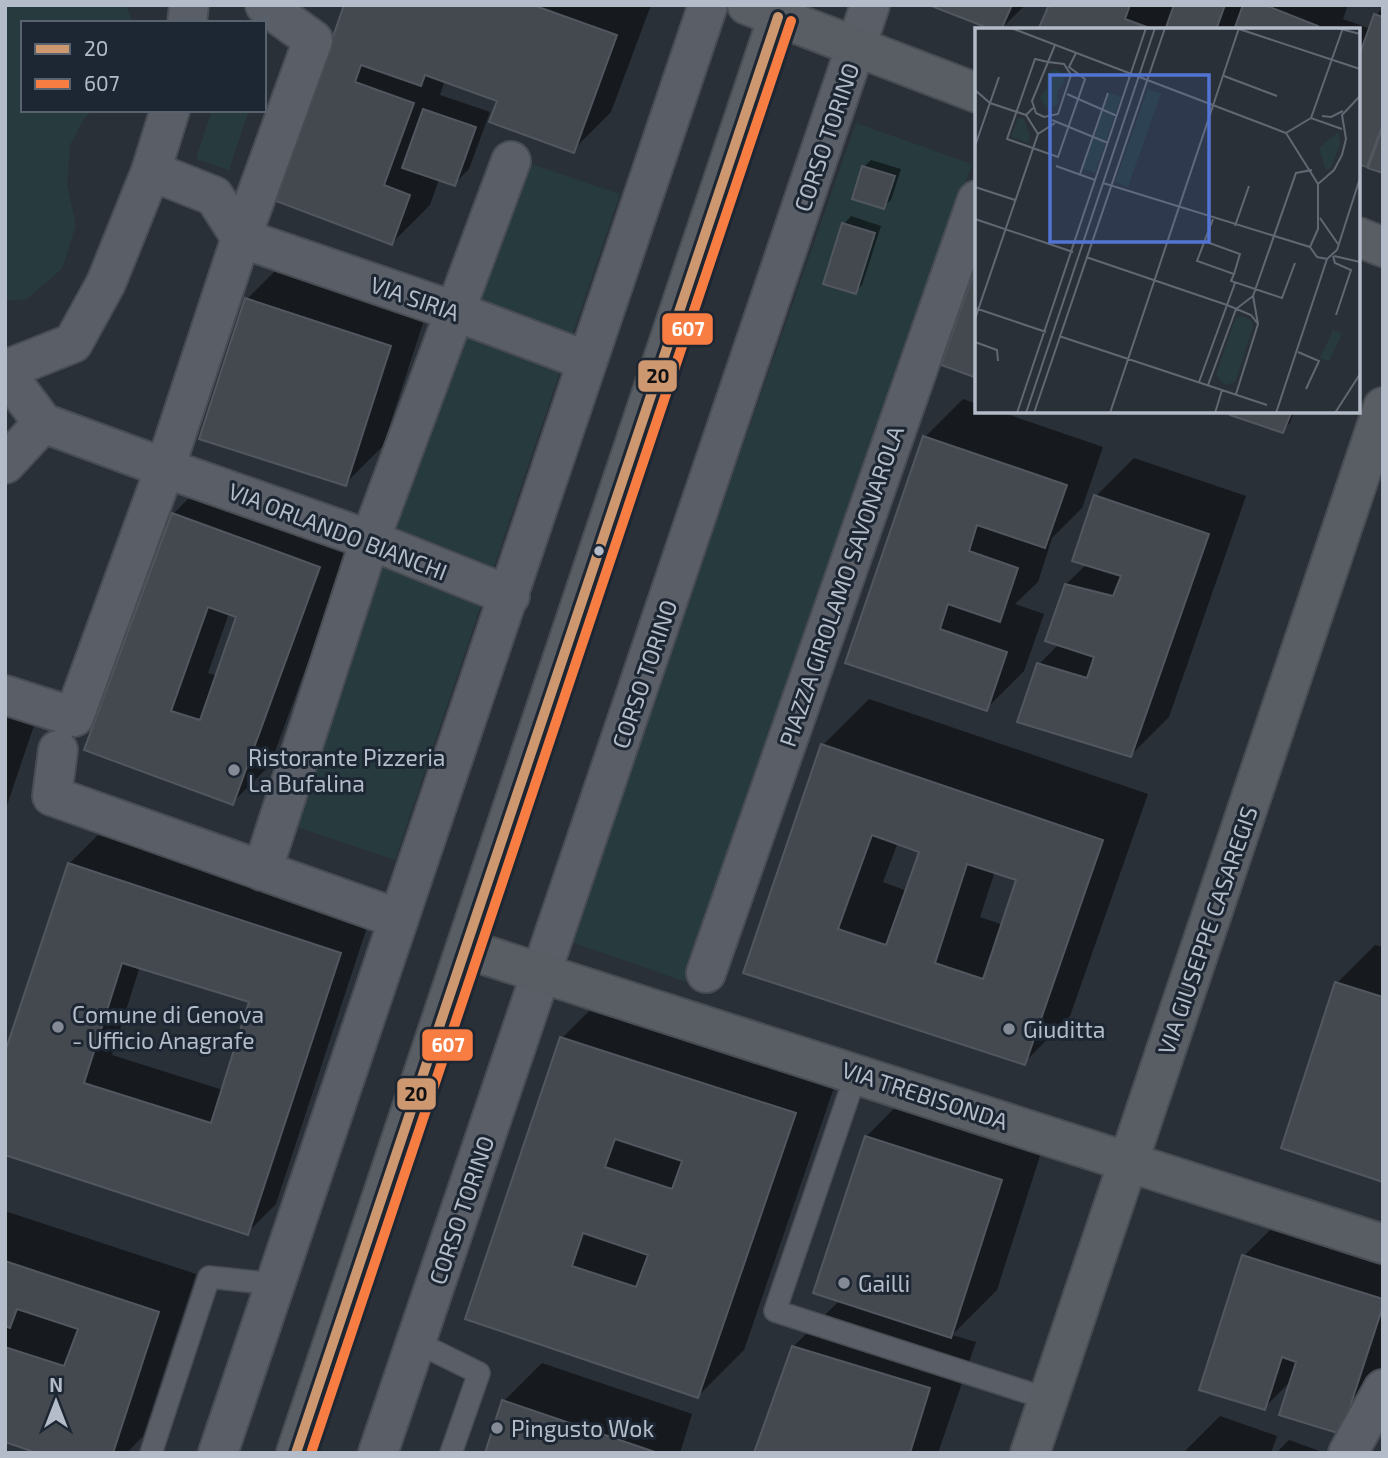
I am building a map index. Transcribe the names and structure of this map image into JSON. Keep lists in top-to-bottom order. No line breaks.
{"streets":{"street":["CORSO TORINO","VIA SIRIA","VIA ORLANDO BIANCHI","PIAZZA GIROLAMO SAVONAROLA","VIA GIUSEPPE CASAREGIS","VIA TREBISONDA"]},"crossings":[["CORSO TORINO","VIA TREBISONDA"],["VIA GIUSEPPE CASAREGIS","VIA TREBISONDA"]],"places":["Ristorante Pizzeria La Bufalina","Comune di Genova - Ufficio Anagrafe","Giuditta","Gailli","Pingusto Wok"],"lines":["transit line 20","transit line 607"],"legend":["20","607"],"north":"top"}
